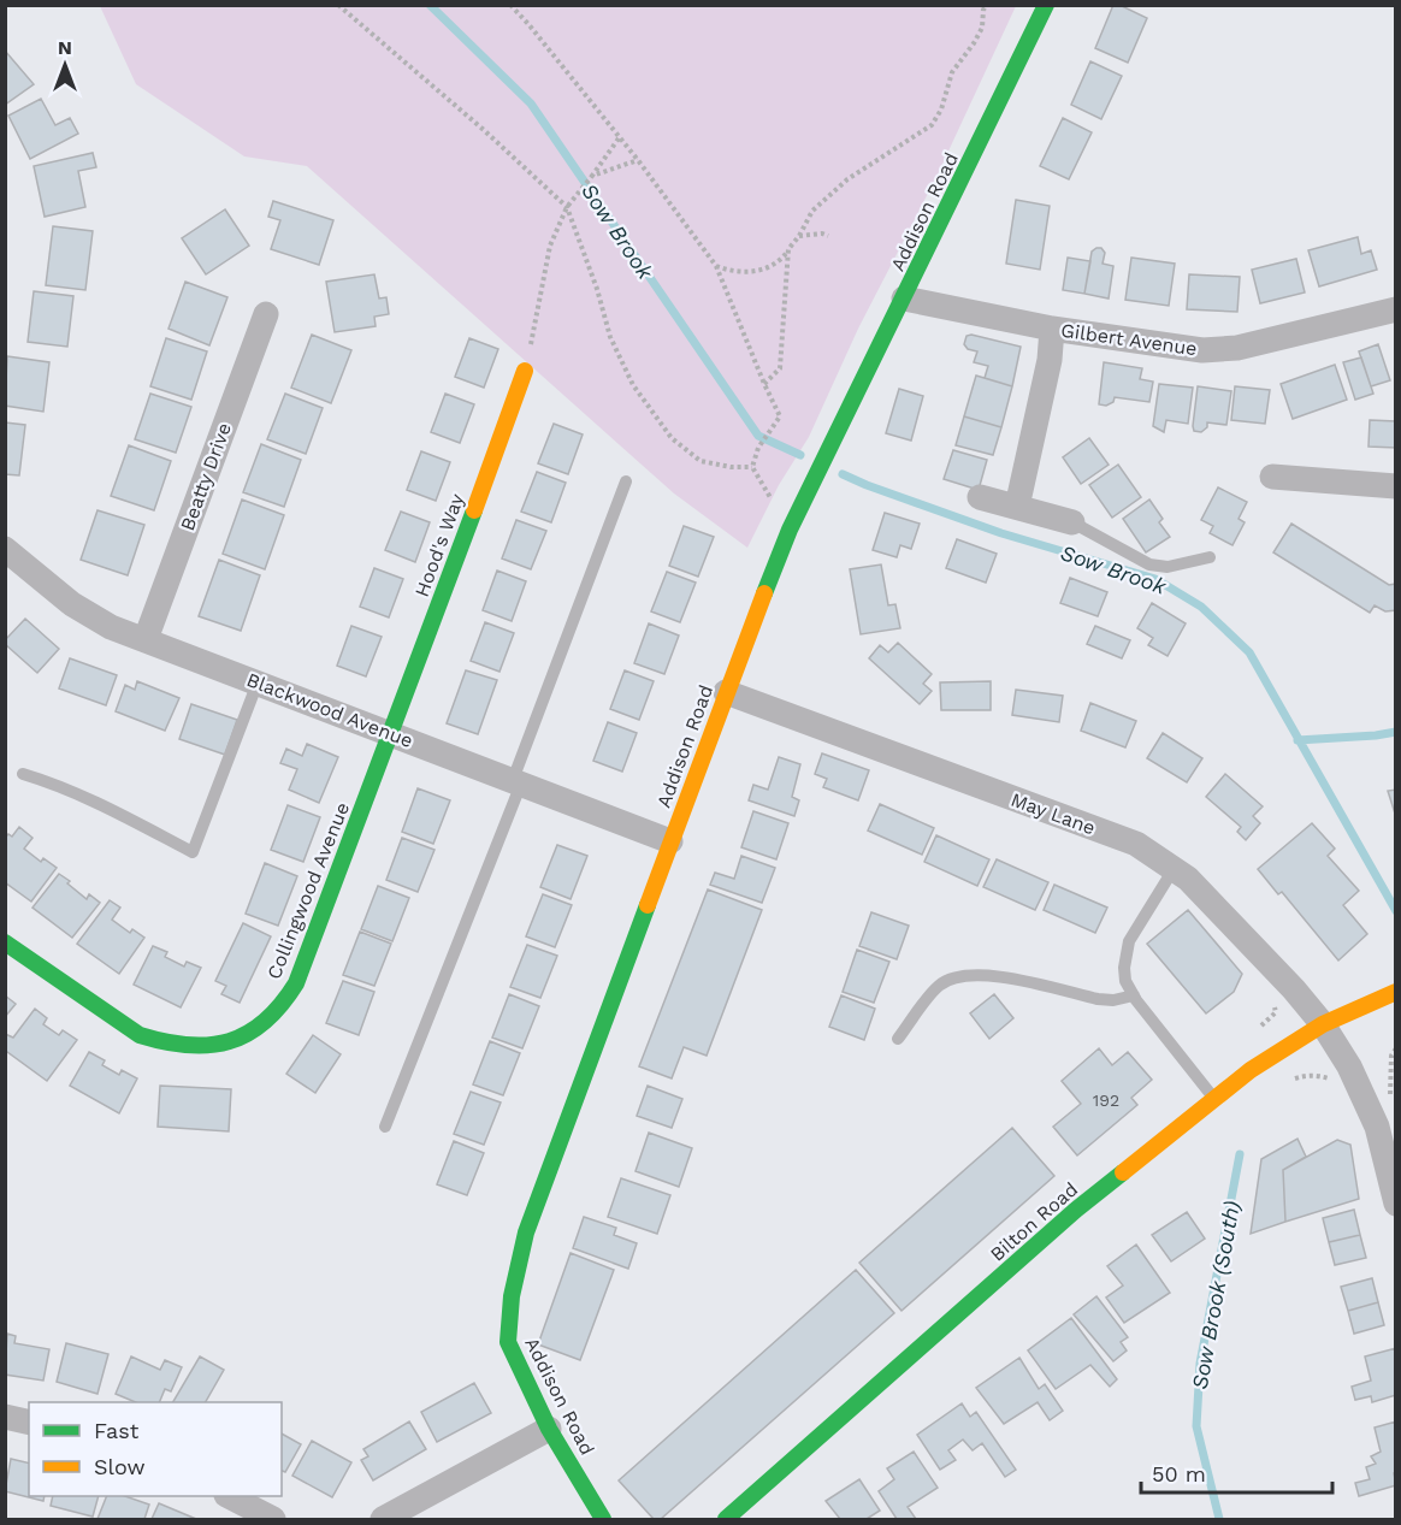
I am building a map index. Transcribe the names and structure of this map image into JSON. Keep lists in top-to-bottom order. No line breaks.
{"streets":{"street":["Addison Road","Gilbert Avenue","Beatty Drive","Hood's Way","Blackwood Avenue","May Lane","Collingwood Avenue","Bilton Road"]},"crossings":[["Addison Road","Gilbert Avenue"],["Addison Road","Blackwood Avenue"],["Addison Road","May Lane"],["Beatty Drive","Blackwood Avenue"],["Hood's Way","Blackwood Avenue"],["Hood's Way","Collingwood Avenue"],["Blackwood Avenue","Collingwood Avenue"],["May Lane","Bilton Road"]],"water":["Sow Brook","Sow Brook (South)"],"house_numbers":["192"],"legend":["Fast","Slow"],"scale_bar":"50 m","north":"top"}
